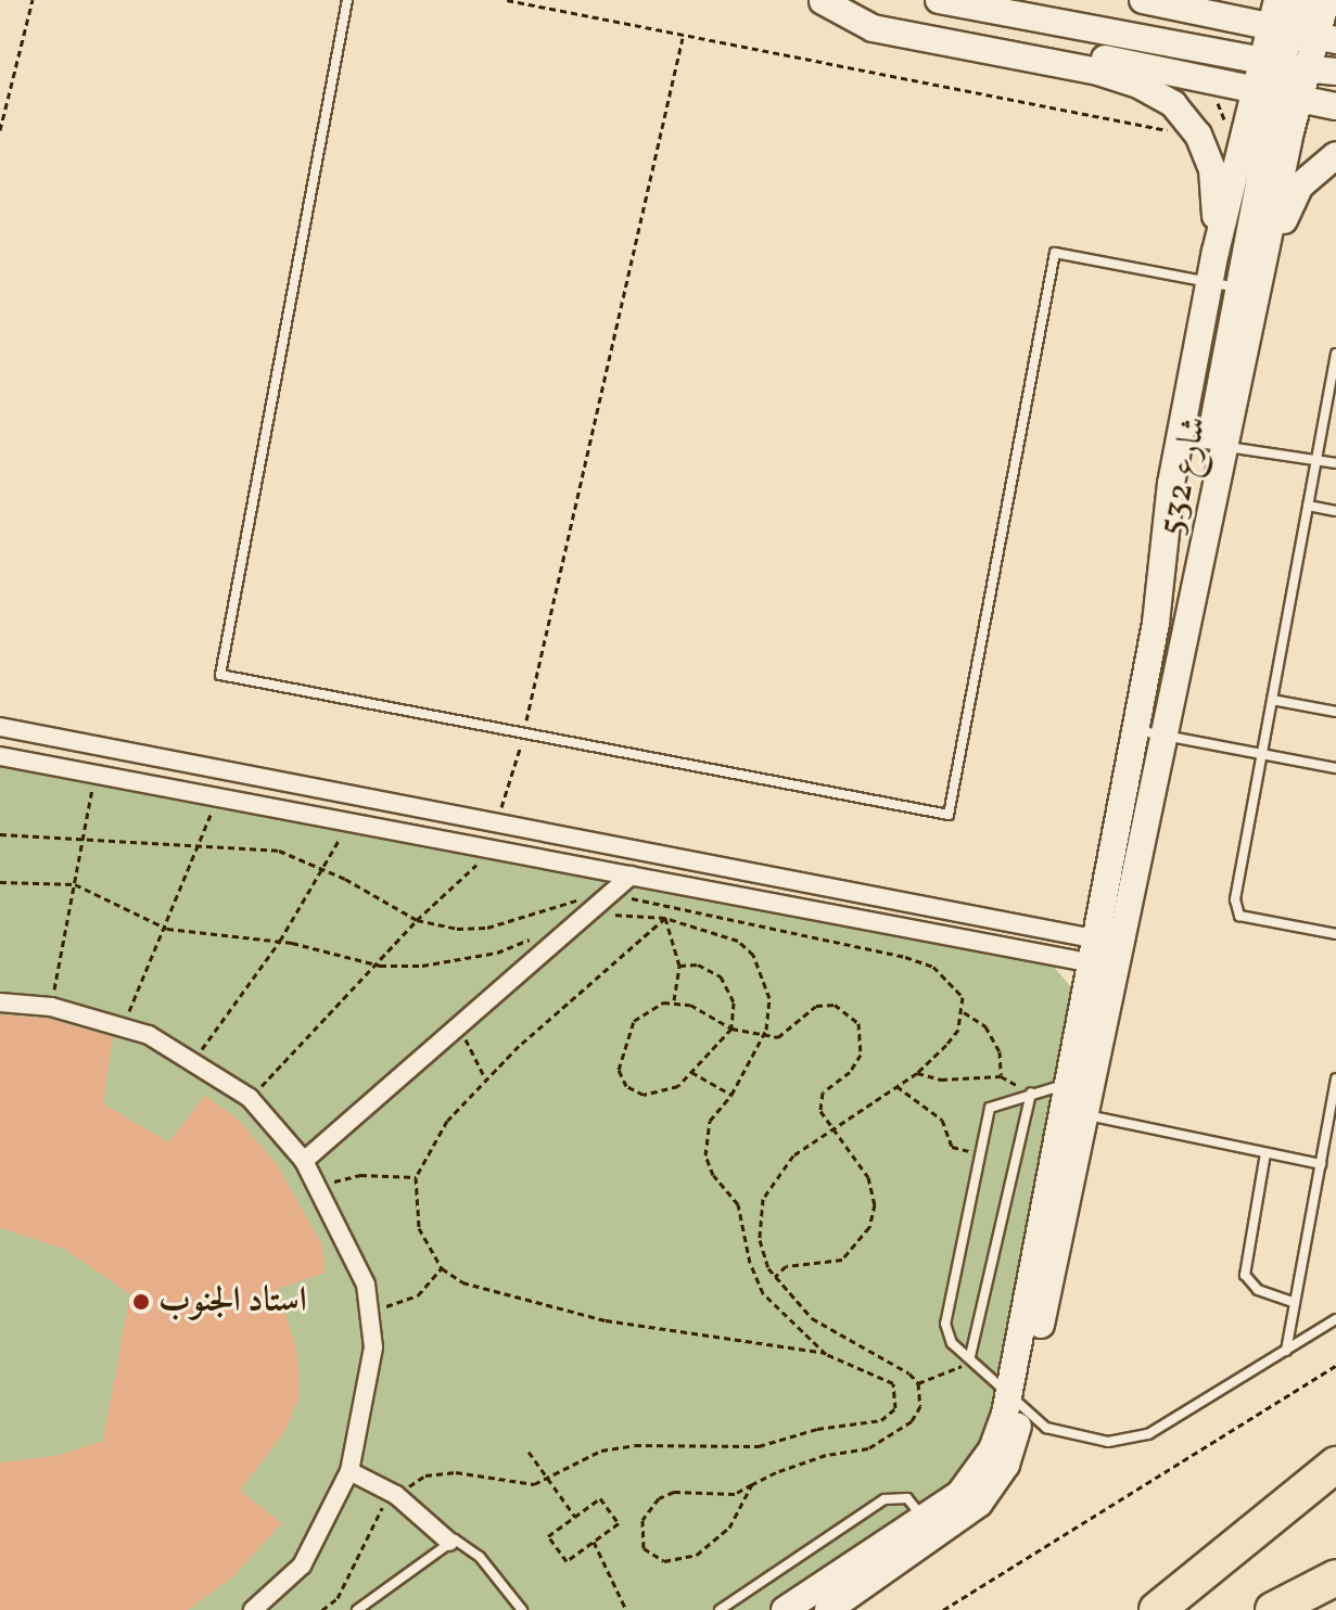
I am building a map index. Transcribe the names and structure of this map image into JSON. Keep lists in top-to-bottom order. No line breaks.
{"streets":{"street":["شارع 532"]},"places":["استاد الجنوب"]}
